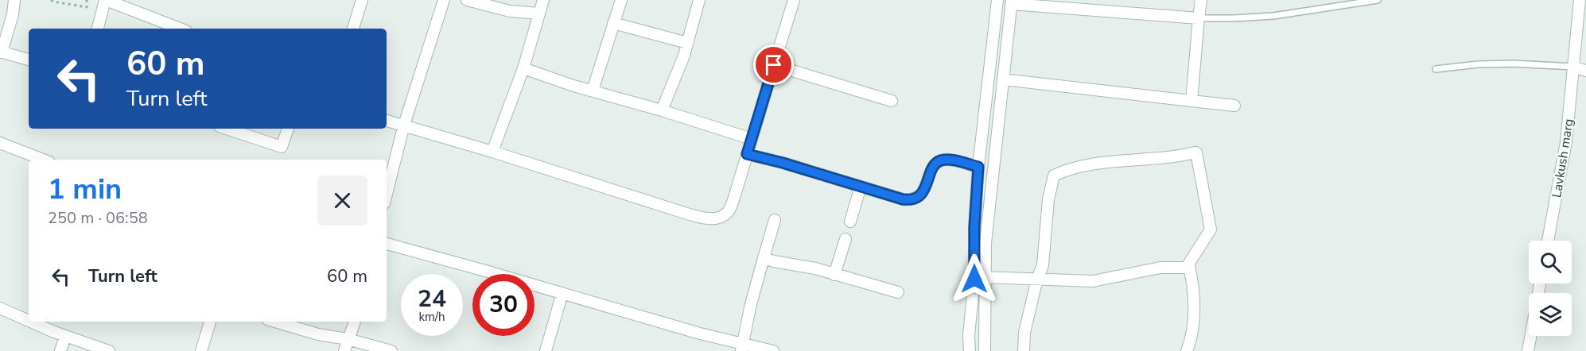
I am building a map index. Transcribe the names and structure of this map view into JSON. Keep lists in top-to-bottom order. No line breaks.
{"streets":{"street":["Lavkush marg"]},"page":{"turn":["60 m","Turn left"],"heading":["1 min","250 m · 06:58"],"list":[{"name":"Turn left","value":"60 m"}],"speed":"24 km/h","limit":"30"}}
